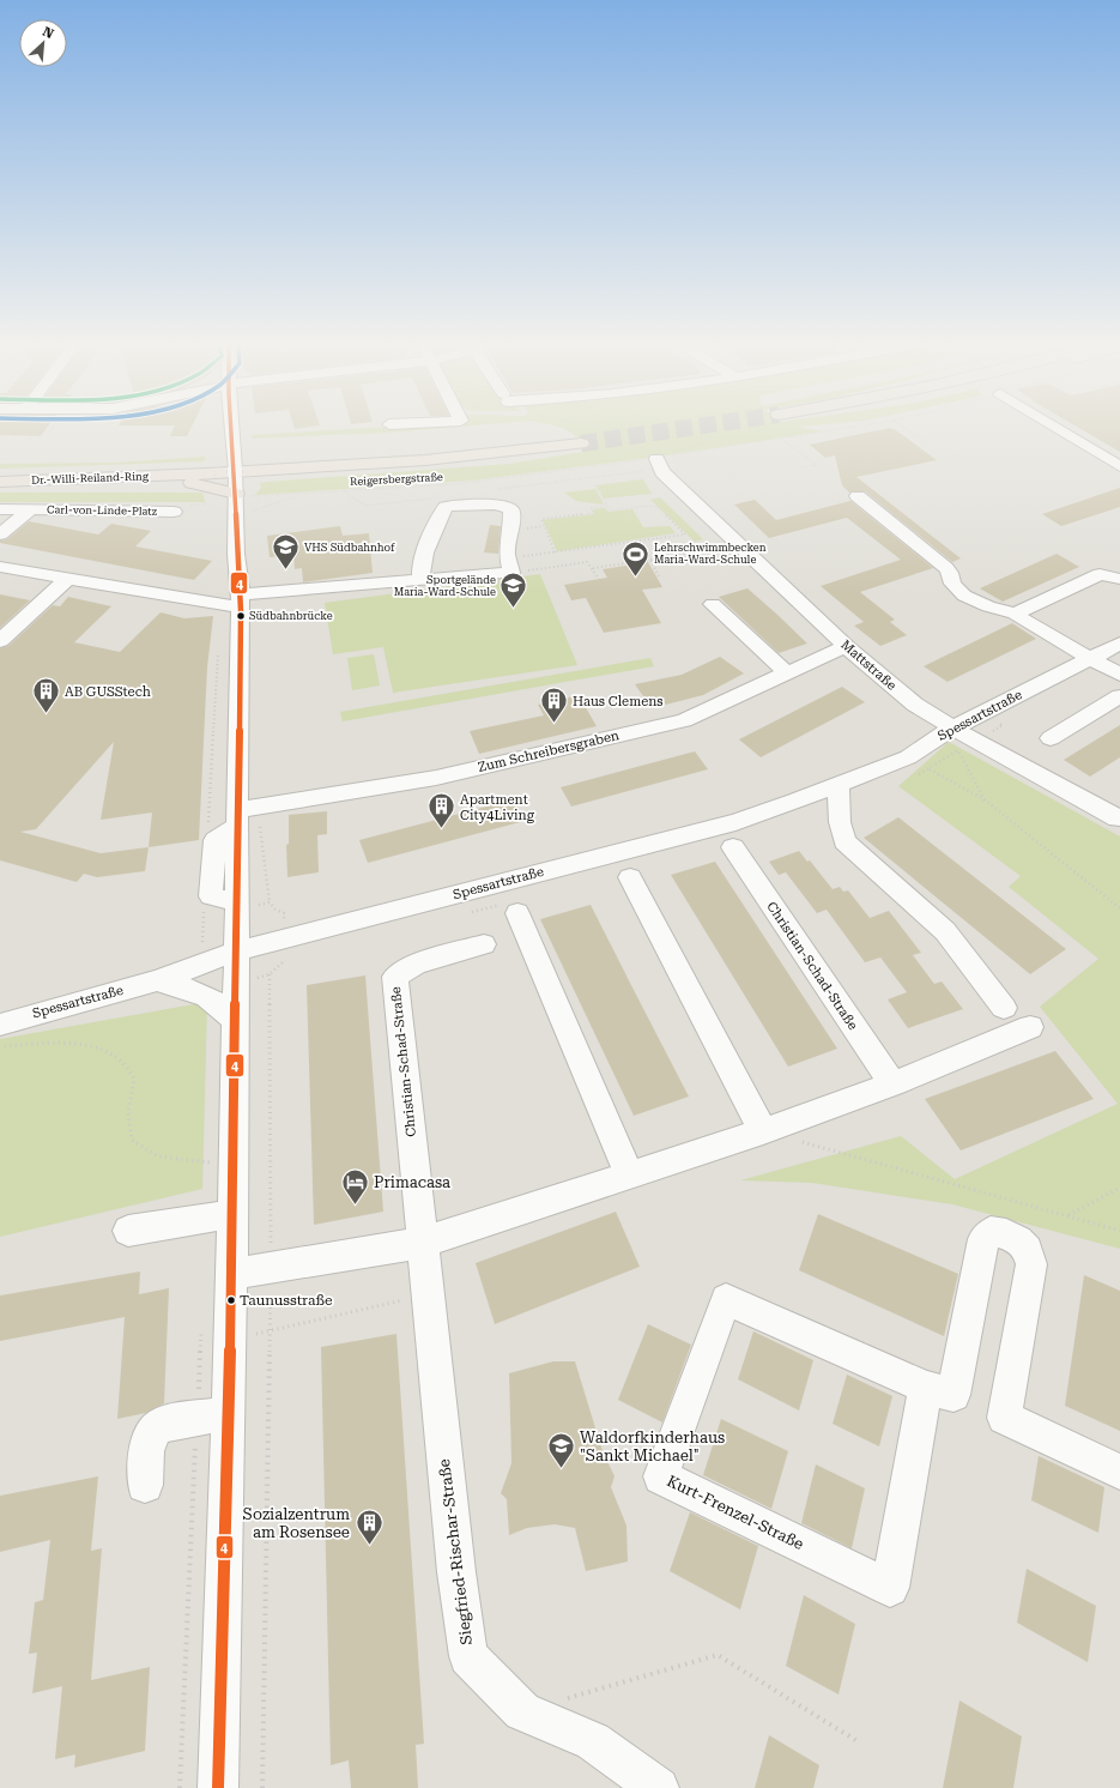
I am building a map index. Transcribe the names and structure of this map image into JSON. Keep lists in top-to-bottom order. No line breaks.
{"streets":{"highway":["Dr.-Willi-Reiland-Ring"],"street":["Carl-von-Linde-Platz","Mattstraße","Spessartstraße","Zum Schreibersgraben","Christian-Schad-Straße","Kurt-Frenzel-Straße","Siegfried-Rischar-Straße"],"path":["Reigersbergstraße"]},"crossings":[["Dr.-Willi-Reiland-Ring","Reigersbergstraße"],["Reigersbergstraße","Mattstraße"],["Mattstraße","Spessartstraße"],["Mattstraße","Zum Schreibersgraben"],["Christian-Schad-Straße","Siegfried-Rischar-Straße"]],"places":{"school or university":["VHS Südbahnhof","Sportgelände Maria-Ward-Schule","Waldorfkinderhaus \"Sankt Michael\""],"sports":["Lehrschwimmbecken Maria-Ward-Schule"],"other":["Südbahnbrücke","Taunusstraße"],"building":["AB GUSStech","Haus Clemens","Apartment City4Living","Sozialzentrum am Rosensee"],"hotel":["Primacasa"]},"lines":["transit line 4"],"north":"top right"}
